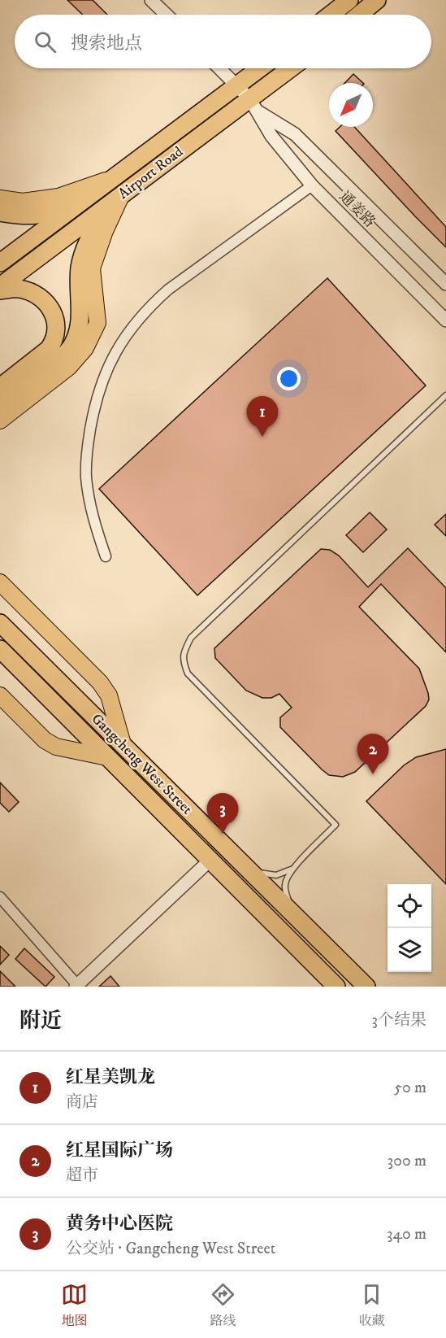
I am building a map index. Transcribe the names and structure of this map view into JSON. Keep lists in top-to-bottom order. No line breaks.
{"streets":{"highway":["Airport Road","Gangcheng West Street"],"street":["通姜路"]},"crossings":[["Airport Road","通姜路"]],"north":"bottom left","page":{"search":"搜索地点","pins":["1","2","3"],"heading":["附近","3个结果"],"list":[{"mark":"1","name":"红星美凯龙","note":"商店","value":"50 m"},{"mark":"2","name":"红星国际广场","note":"超市","value":"300 m"},{"mark":"3","name":"黄务中心医院","note":"公交站 · Gangcheng West Street","value":"340 m"}],"nav":["地图","路线","收藏"]}}
